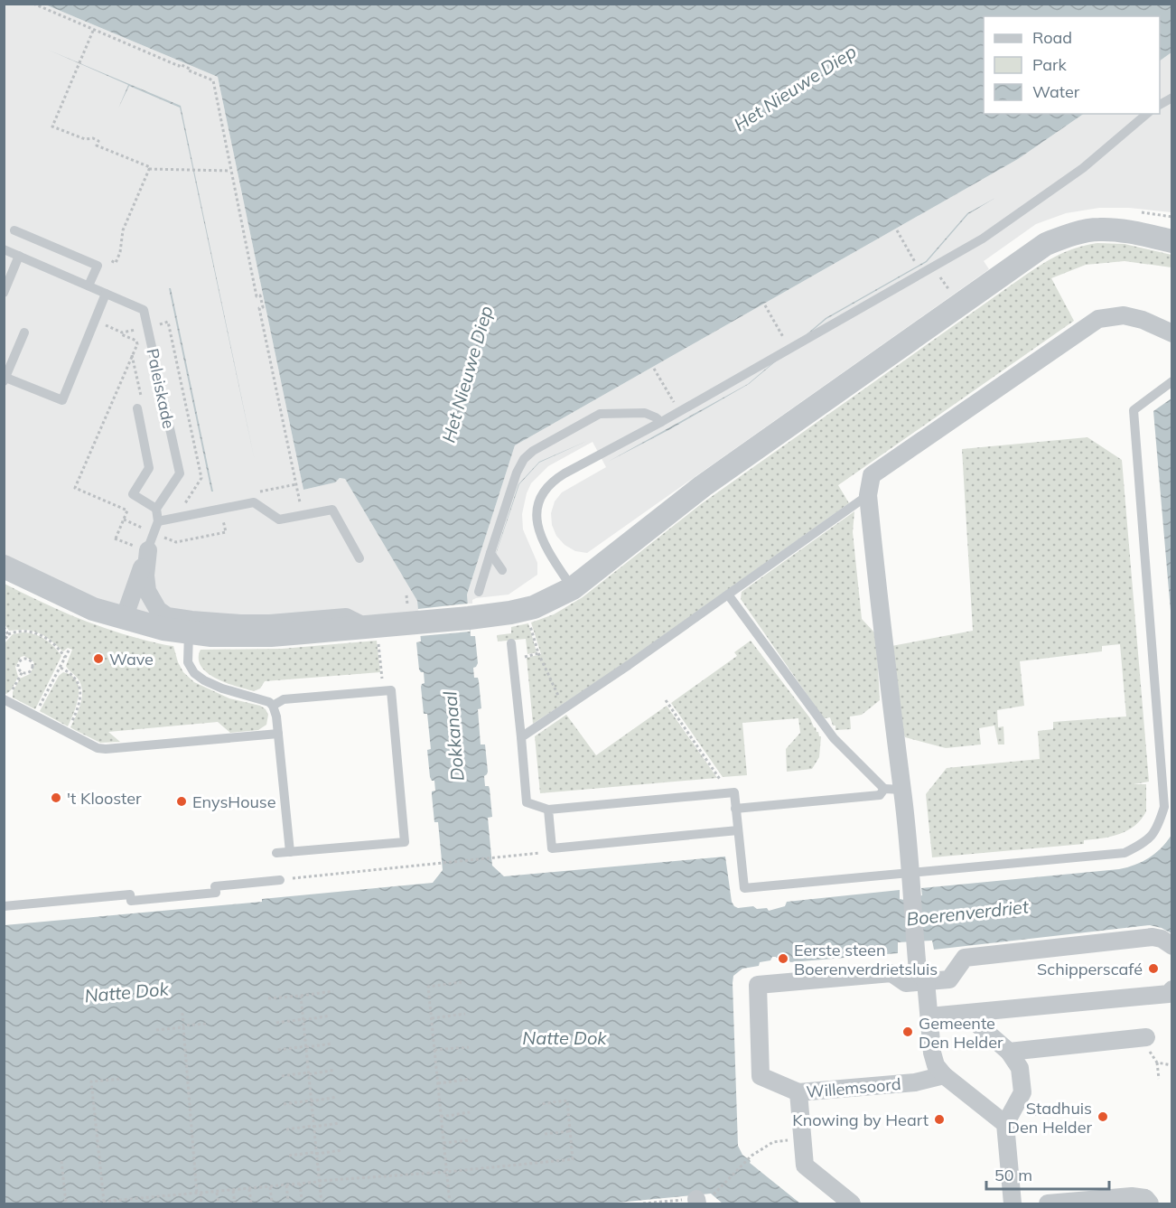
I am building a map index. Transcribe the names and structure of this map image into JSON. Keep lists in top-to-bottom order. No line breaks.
{"streets":{"street":["Willemsoord"],"lane":["Paleiskade"]},"water":["Het Nieuwe Diep","Dokkanaal","Boerenverdriet","Natte Dok"],"places":["Wave","'t Klooster","EnysHouse","Eerste steen Boerenverdrietsluis","Schipperscafé","Gemeente Den Helder","Stadhuis Den Helder","Knowing by Heart"],"legend":["Road","Park","Water"],"scale_bar":"50 m"}
